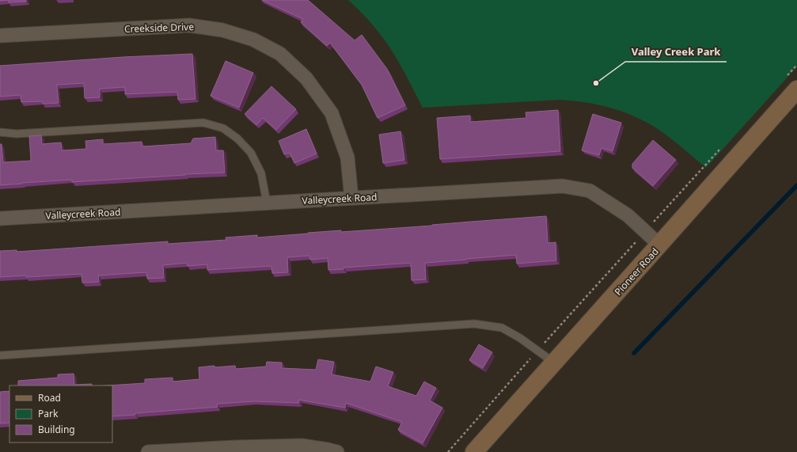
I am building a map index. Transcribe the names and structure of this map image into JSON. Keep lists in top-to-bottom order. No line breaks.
{"streets":{"main road":["Pioneer Road"],"street":["Creekside Drive","Valleycreek Road"]},"crossings":[["Creekside Drive","Valleycreek Road"],["Valleycreek Road","Pioneer Road"]],"places":["Valley Creek Park"],"legend":["Road","Park","Building"]}
